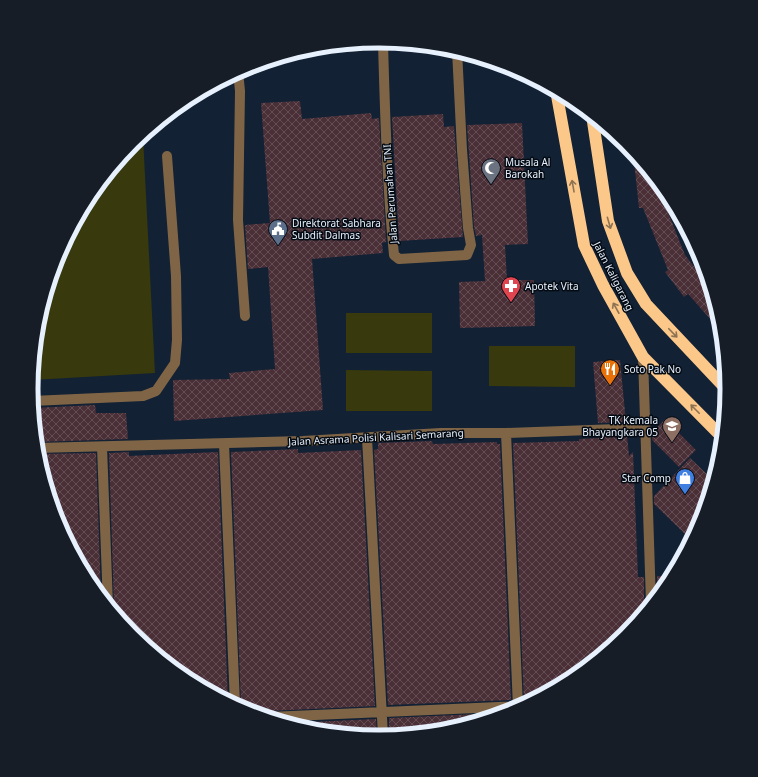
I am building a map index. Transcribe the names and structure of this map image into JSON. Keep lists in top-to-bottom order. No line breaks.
{"streets":{"highway":["Jalan Kaligarang"],"street":["Jalan Perumahan TNI","Jalan Asrama Polisi Kalisari Semarang"]},"places":{"mosque":["Musala Al Barokah"],"public building":["Direktorat Sabhara Subdit Dalmas"],"pharmacy":["Apotek Vita"],"restaurant":["Soto Pak No"],"school or university":["TK Kemala Bhayangkara 05"],"shop":["Star Comp"]}}
